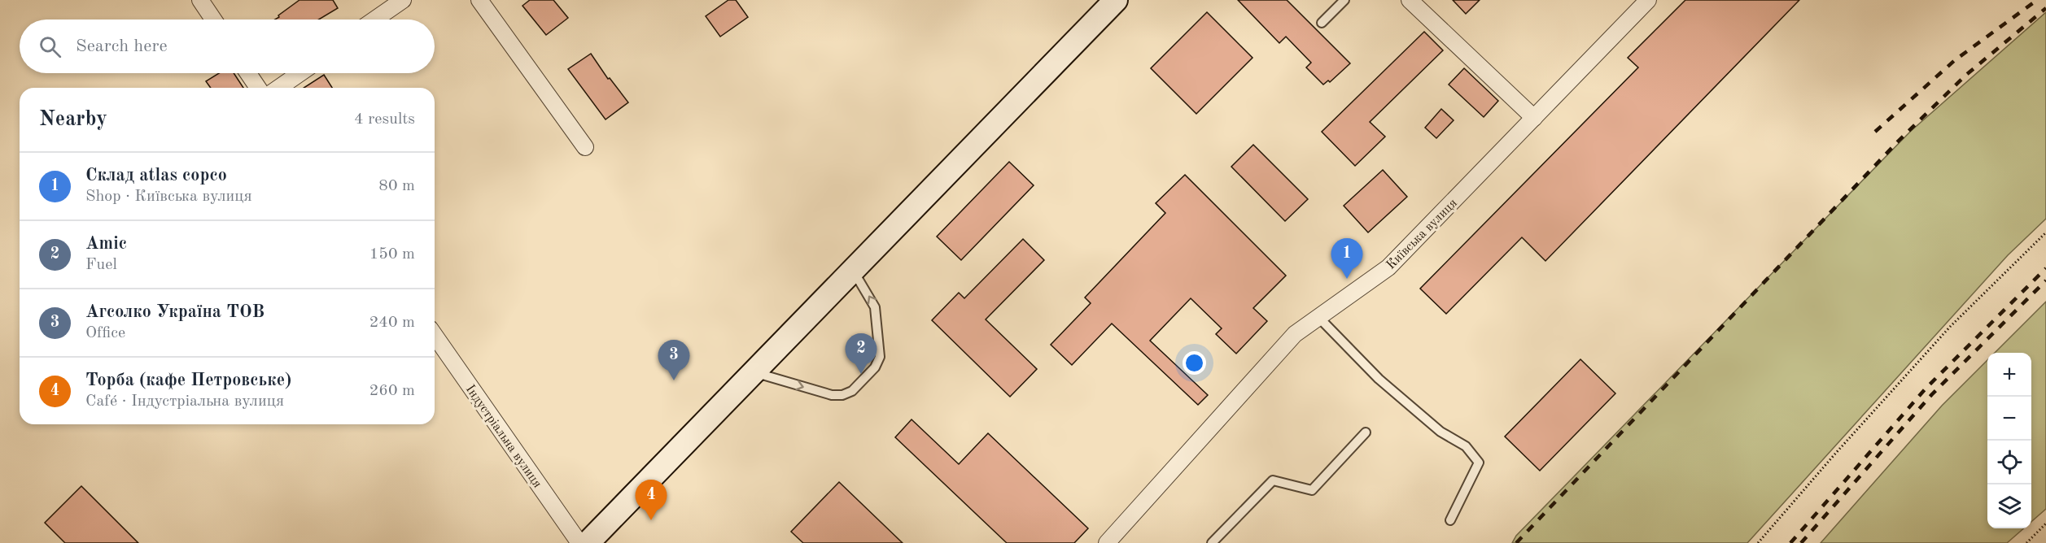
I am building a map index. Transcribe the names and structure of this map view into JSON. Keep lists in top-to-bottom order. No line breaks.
{"streets":{"street":["Київська вулиця","Індустріальна вулиця"]},"page":{"search":"Search here","heading":["Nearby","4 results"],"list":[{"mark":"1","name":"Склад atlas copco","note":"Shop · Київська вулиця","value":"80 m"},{"mark":"2","name":"Amic","note":"Fuel","value":"150 m"},{"mark":"3","name":"Агсолко Україна ТОВ","note":"Office","value":"240 m"},{"mark":"4","name":"Торба (кафе Петровське)","note":"Café · Індустріальна вулиця","value":"260 m"}],"pins":["1","2","3","4"],"map_buttons":["+","−"]}}
